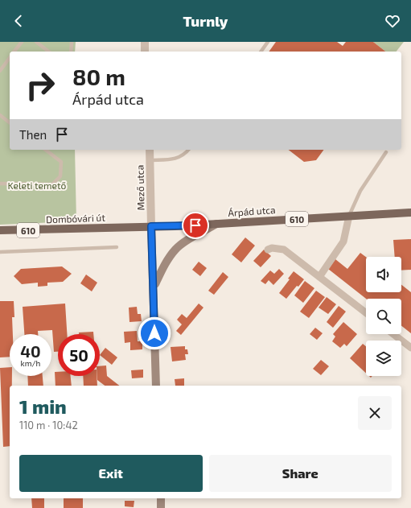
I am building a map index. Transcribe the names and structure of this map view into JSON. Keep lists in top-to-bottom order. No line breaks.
{"streets":{"main road":["Árpád utca","Dombóvári út","610"],"street":["Mező utca"]},"crossings":[["Mező utca","Árpád utca"],["Mező utca","Dombóvári út"],["Árpád utca","Dombóvári út"]],"parks":["Keleti temető"],"page":{"header":"Turnly","turn":["80 m","Árpád utca"],"then":"Then","speed":"40 km/h","limit":"50","heading":["1 min","110 m · 10:42"],"buttons":["Exit","Share"]}}
